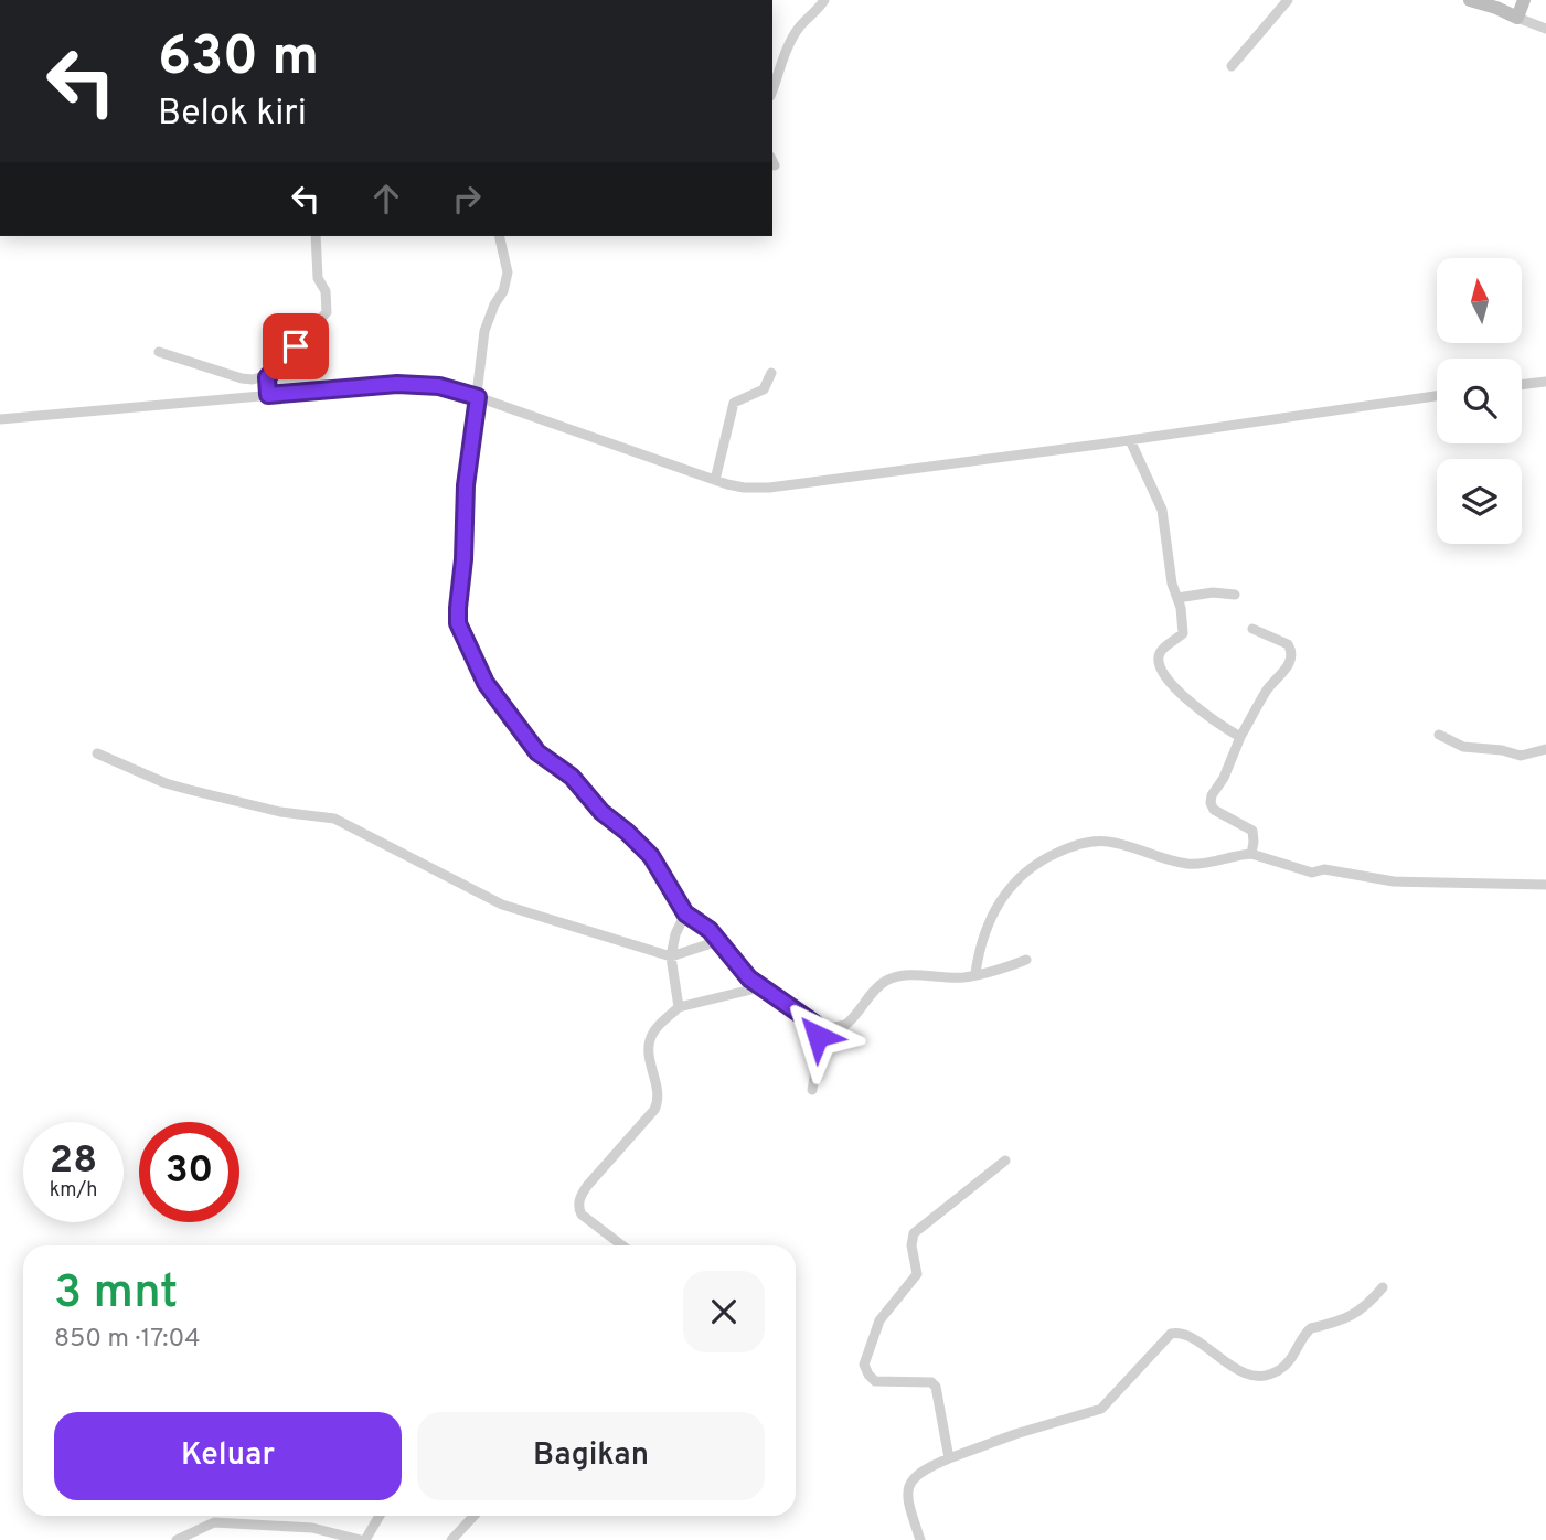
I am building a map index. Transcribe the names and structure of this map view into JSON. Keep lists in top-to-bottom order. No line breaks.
{"north":"top","page":{"turn":["630 m","Belok kiri"],"speed":"28 km/h","limit":"30","heading":["3 mnt","850 m · 17:04"],"buttons":["Keluar","Bagikan"]}}
